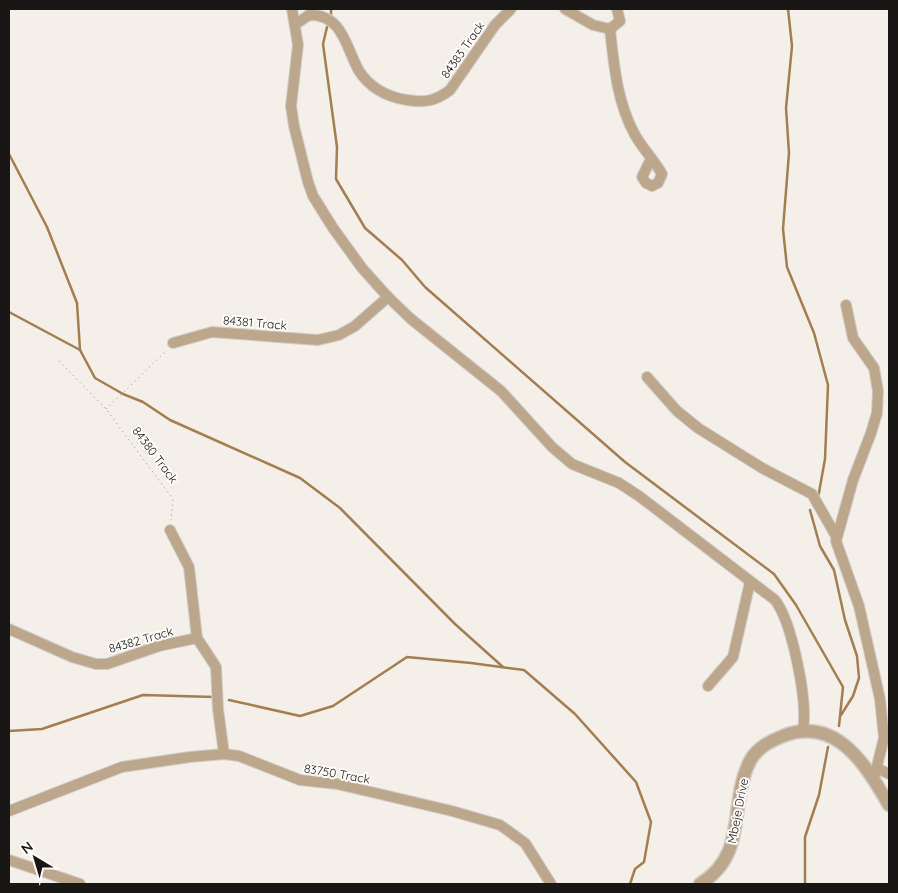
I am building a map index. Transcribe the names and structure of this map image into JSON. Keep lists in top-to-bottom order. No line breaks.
{"streets":{"street":["84383 Track","84381 Track","84382 Track","83750 Track","Mbeje Drive"],"path":["84380 Track"]},"north":"top left"}
